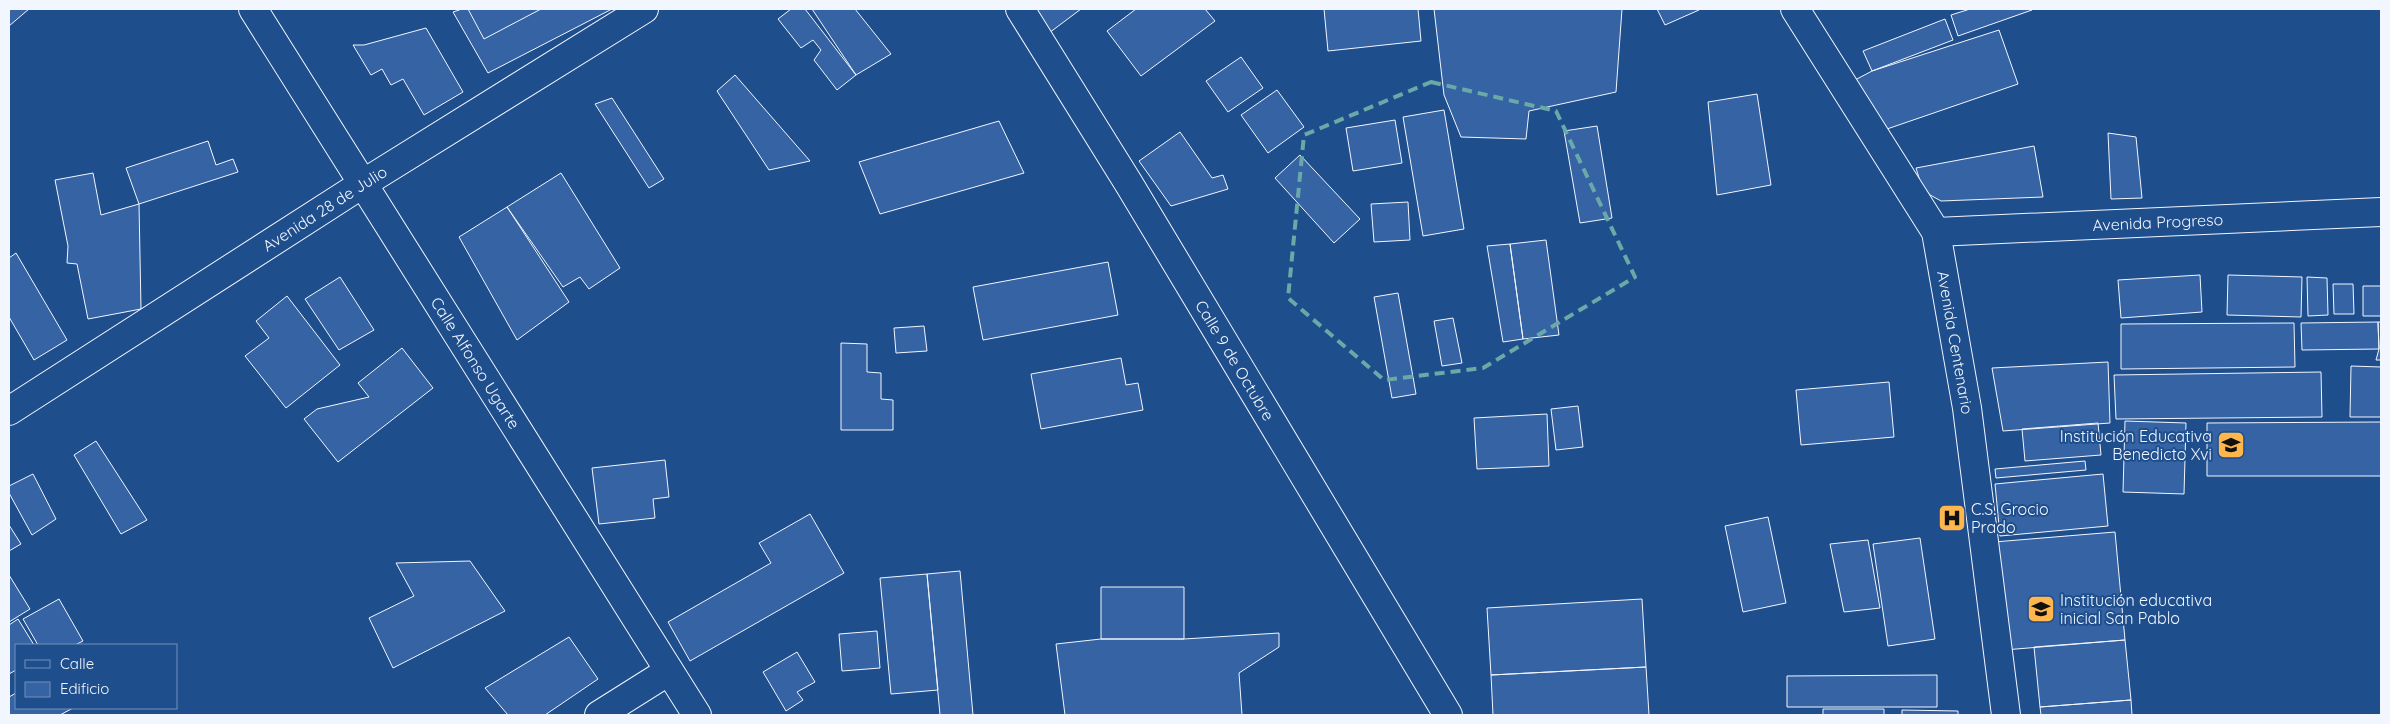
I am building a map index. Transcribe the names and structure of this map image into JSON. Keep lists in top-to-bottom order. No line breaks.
{"streets":{"street":["Avenida 28 de Julio","Avenida Progreso","Avenida Centenario","Calle 9 de Octubre","Calle Alfonso Ugarte"]},"crossings":[["Avenida 28 de Julio","Calle Alfonso Ugarte"],["Avenida Progreso","Avenida Centenario"]],"places":{"school or university":["Institución Educativa Benedicto Xvi","Institución educativa inicial San Pablo"],"hospital":["C.S. Grocio Prado"]},"legend":["Calle","Edificio"]}
